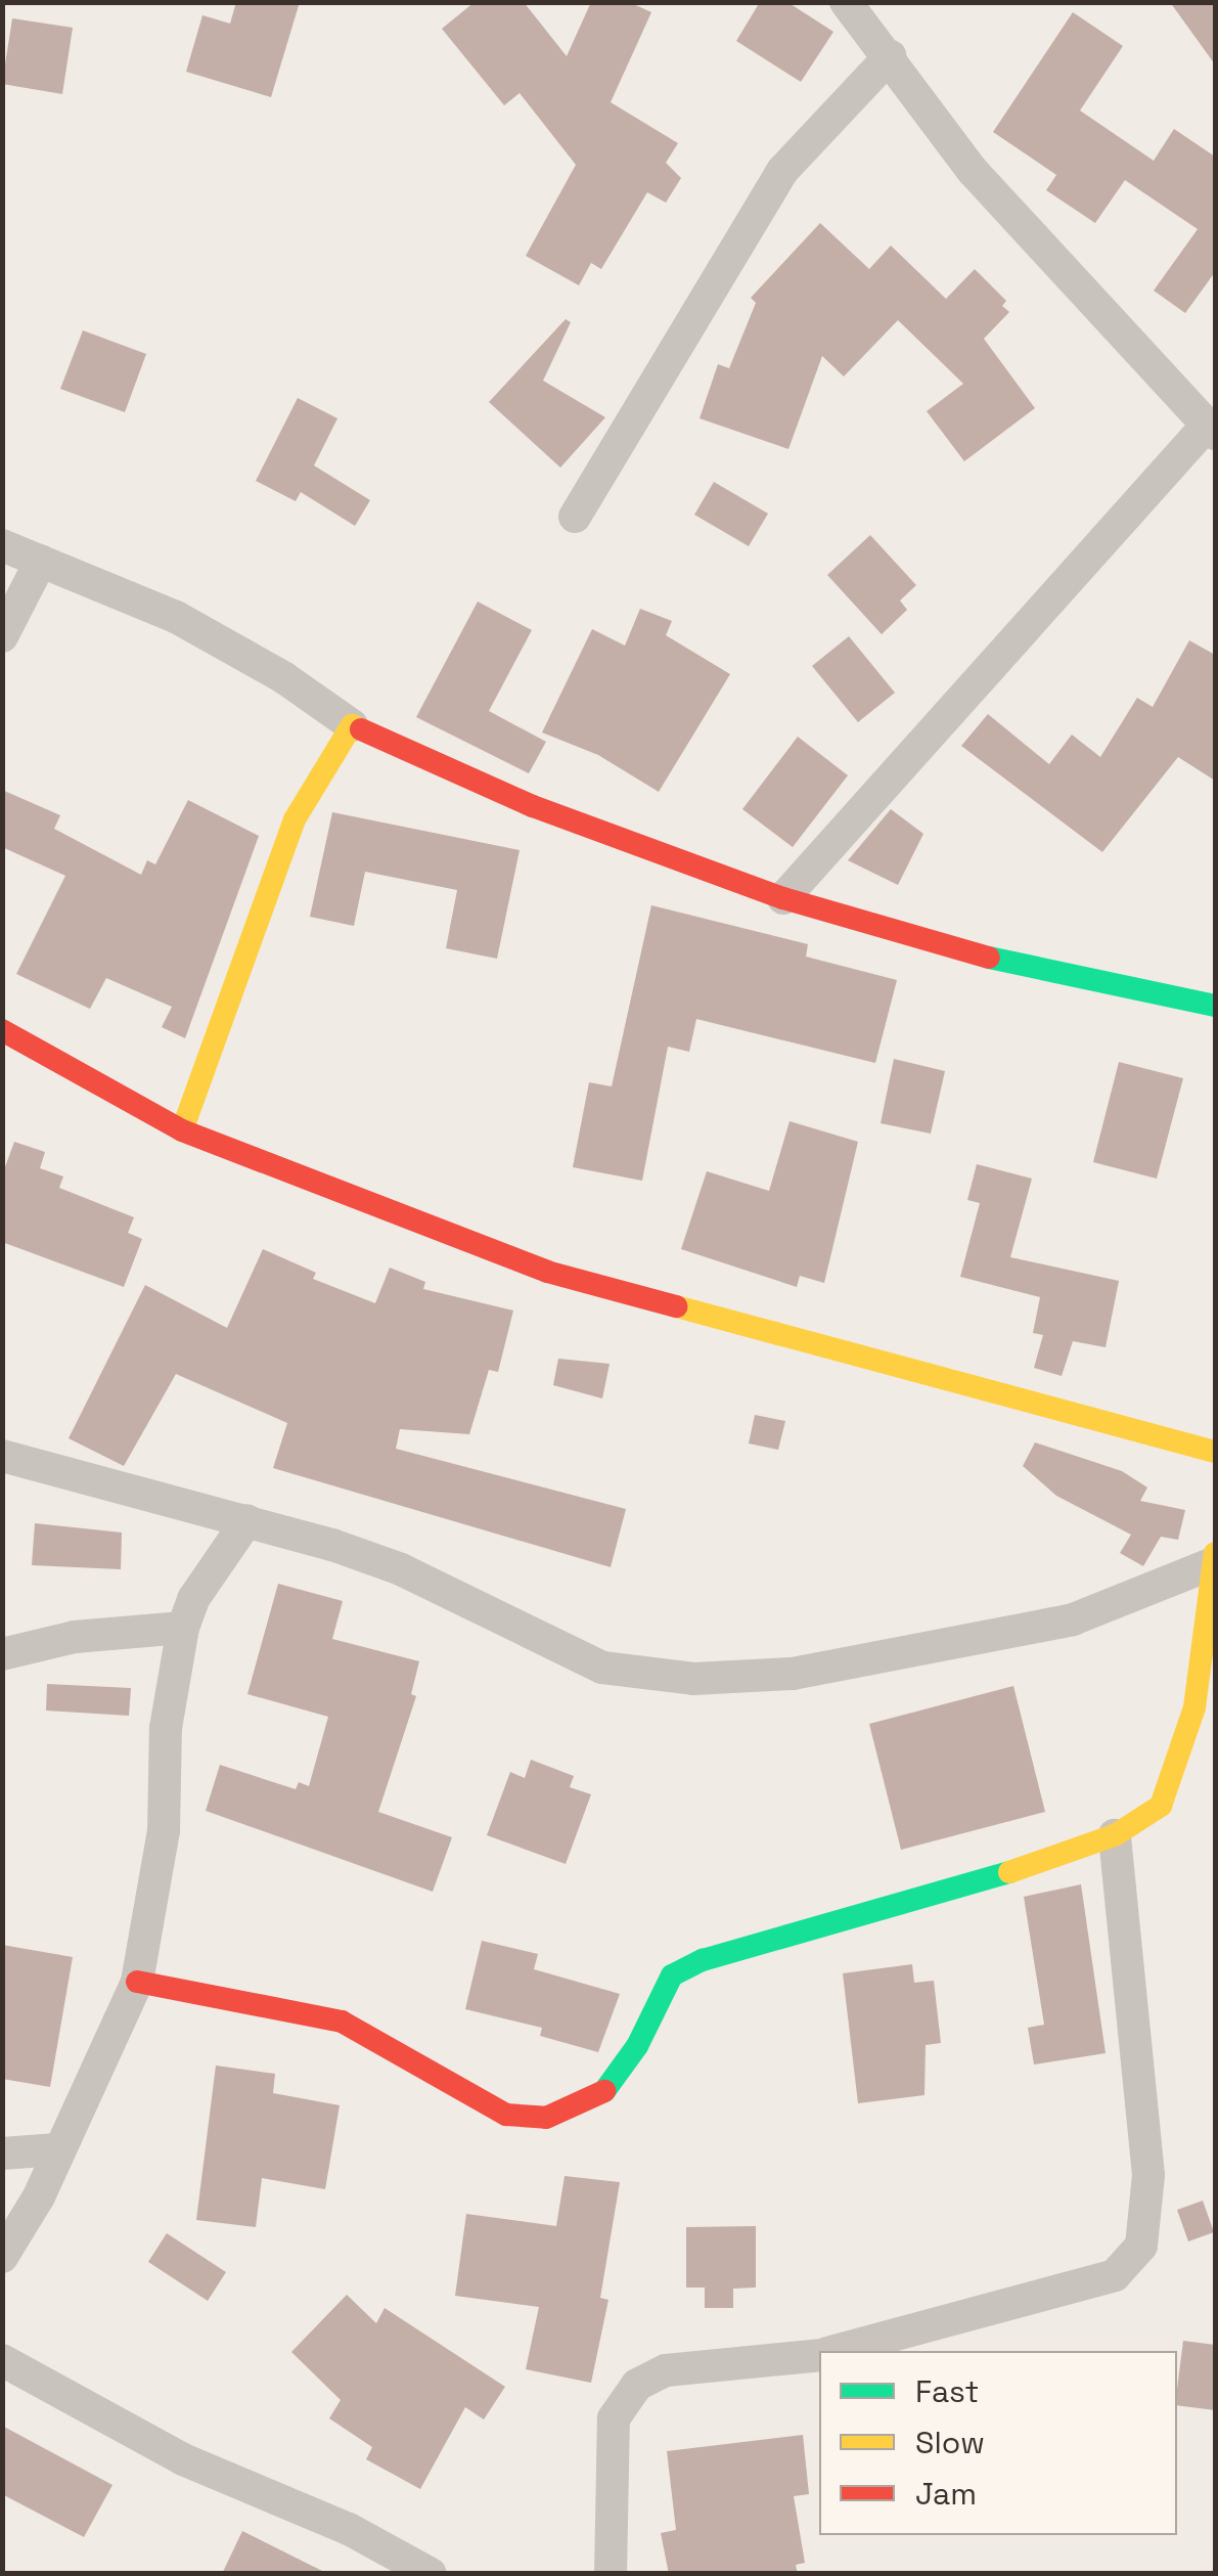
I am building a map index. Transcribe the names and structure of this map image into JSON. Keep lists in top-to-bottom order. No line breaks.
{"legend":["Fast","Slow","Jam"]}
